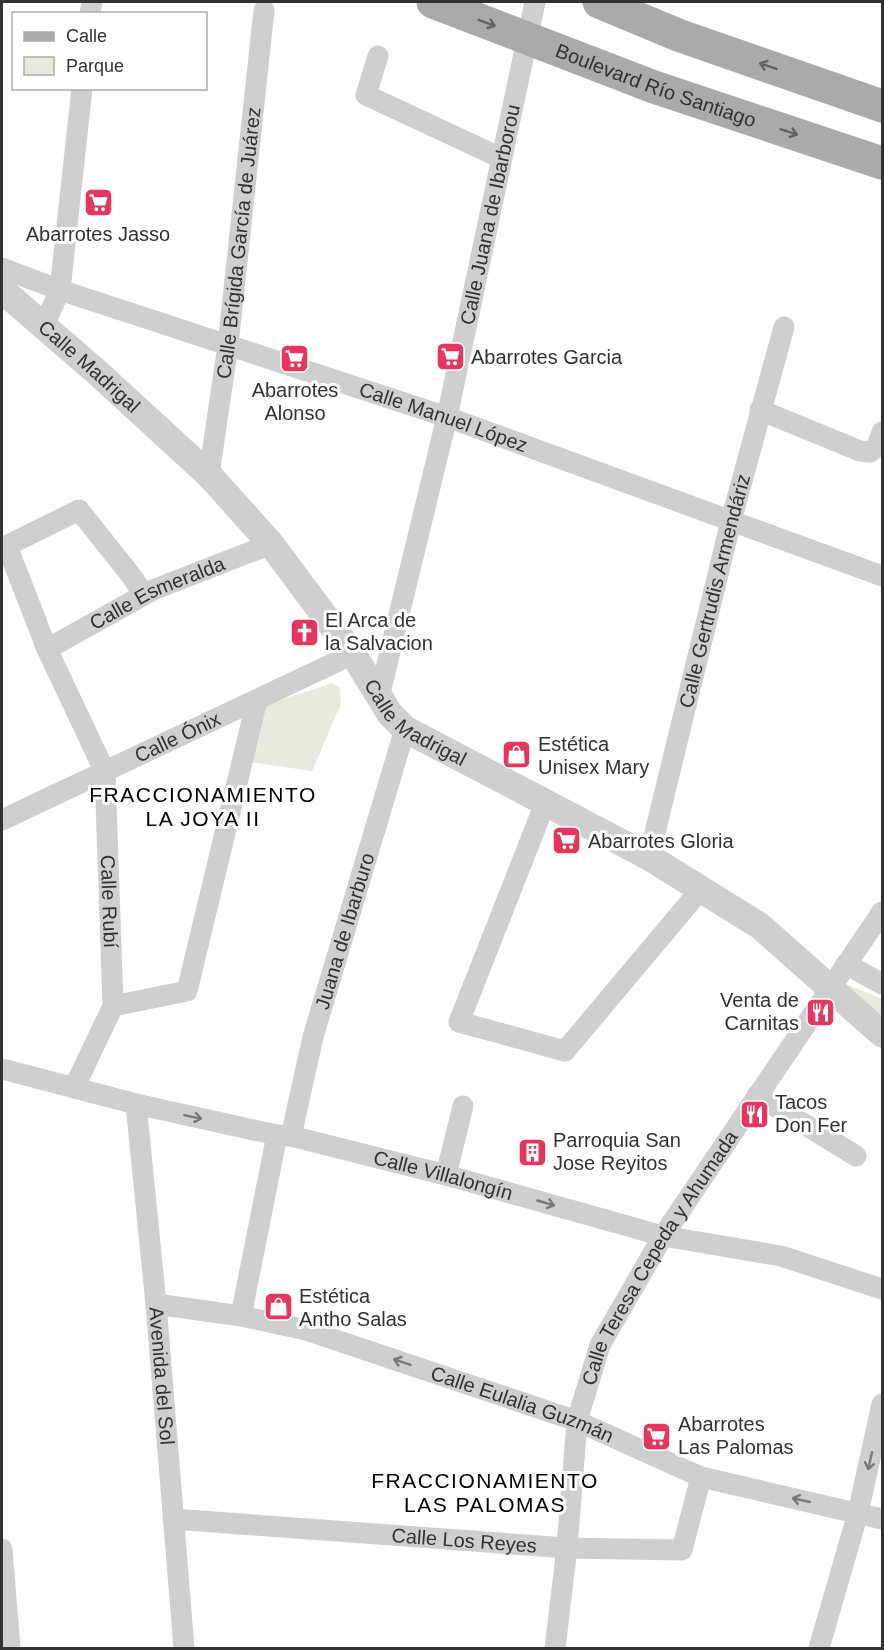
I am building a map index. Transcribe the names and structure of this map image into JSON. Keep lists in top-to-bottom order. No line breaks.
{"streets":{"main road":["Boulevard Río Santiago"],"street":["Calle Juana de Ibarborou","Calle Brígida García de Juárez","Calle Madrigal","Calle Manuel López","Calle Gertrudis Armendáriz","Calle Esmeralda","Calle Ónix","Calle Rubí","Juana de Ibarburo","Calle Villalongín","Calle Teresa Cepeda y Ahumada","Avenida del Sol","Calle Eulalia Guzmán","Calle Los Reyes"]},"crossings":[["Calle Juana de Ibarborou","Calle Madrigal"],["Calle Juana de Ibarborou","Calle Manuel López"],["Calle Brígida García de Juárez","Calle Madrigal"],["Calle Brígida García de Juárez","Calle Manuel López"],["Calle Madrigal","Calle Gertrudis Armendáriz"],["Calle Madrigal","Calle Esmeralda"],["Calle Madrigal","Calle Ónix"],["Calle Madrigal","Juana de Ibarburo"],["Calle Madrigal","Calle Teresa Cepeda y Ahumada"],["Calle Manuel López","Calle Gertrudis Armendáriz"],["Calle Esmeralda","Calle Rubí"],["Calle Ónix","Calle Rubí"],["Calle Rubí","Calle Villalongín"],["Juana de Ibarburo","Calle Villalongín"],["Juana de Ibarburo","Calle Eulalia Guzmán"],["Calle Villalongín","Calle Teresa Cepeda y Ahumada"],["Calle Villalongín","Avenida del Sol"],["Calle Teresa Cepeda y Ahumada","Calle Eulalia Guzmán"],["Calle Teresa Cepeda y Ahumada","Calle Los Reyes"],["Avenida del Sol","Calle Eulalia Guzmán"],["Avenida del Sol","Calle Los Reyes"],["Calle Eulalia Guzmán","Calle Los Reyes"]],"one_way":["Calle Villalongín","Calle Eulalia Guzmán"],"districts":["FRACCIONAMIENTO LA JOYA II","FRACCIONAMIENTO LAS PALOMAS"],"places":{"supermarket":["Abarrotes Jasso","Abarrotes Garcia","Abarrotes Alonso","Abarrotes Gloria","Abarrotes Las Palomas"],"church":["El Arca de la Salvacion"],"shop":["Estética Unisex Mary","Estética Antho Salas"],"restaurant":["Venta de Carnitas","Tacos Don Fer"],"building":["Parroquia San Jose Reyitos"]},"legend":["Calle","Parque"]}
